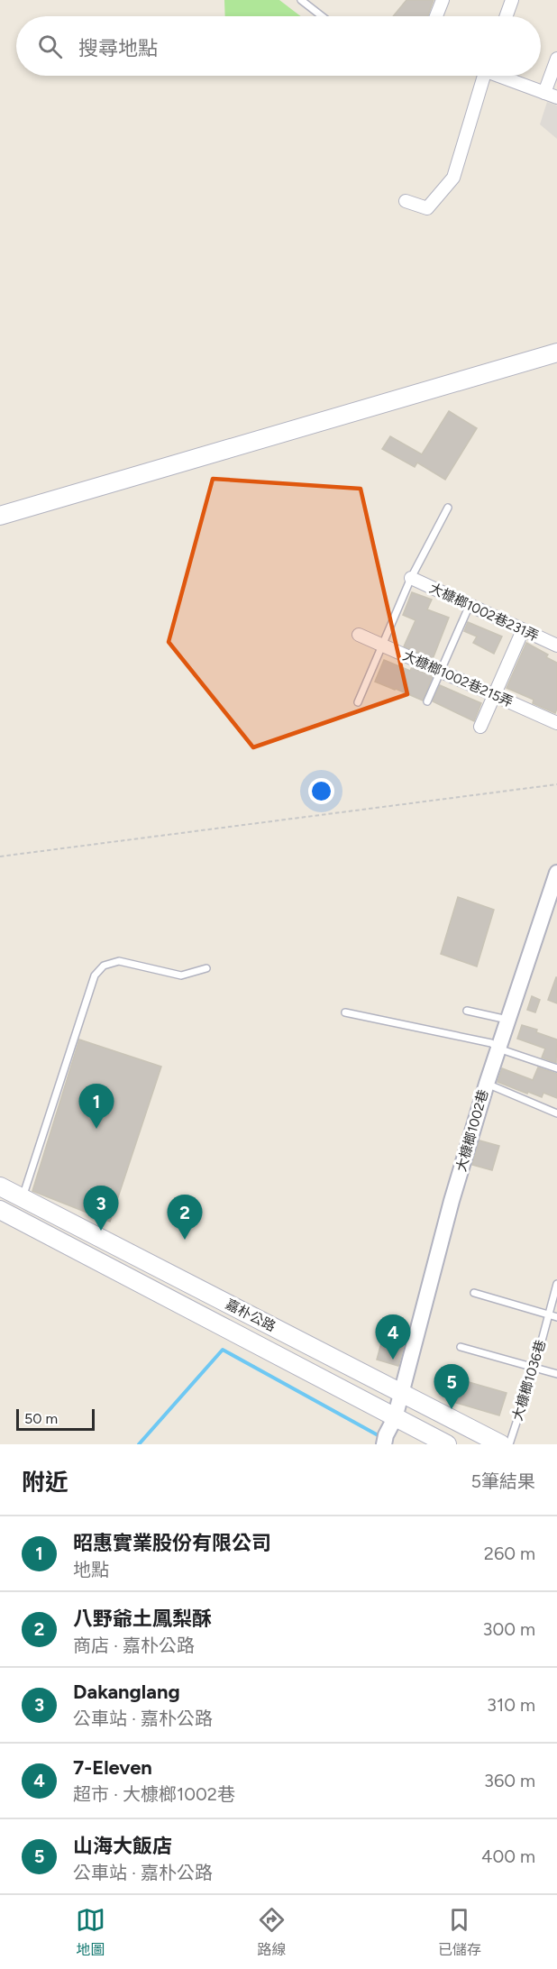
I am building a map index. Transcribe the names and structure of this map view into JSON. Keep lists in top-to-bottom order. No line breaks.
{"streets":{"main road":["嘉朴公路"],"street":["大槺榔1002巷231弄","大槺榔1002巷215弄","大槺榔1002巷"],"lane":["大槺榔1036巷"]},"crossings":[["大槺榔1002巷","嘉朴公路"]],"scale_bar":"50 m","page":{"search":"搜尋地點","pins":["1","3","2","4","5"],"scale":"50 m","heading":["附近","5筆結果"],"list":[{"mark":"1","name":"昭惠實業股份有限公司","note":"地點","value":"260 m"},{"mark":"2","name":"八野爺土鳳梨酥","note":"商店 · 嘉朴公路","value":"300 m"},{"mark":"3","name":"Dakanglang","note":"公車站 · 嘉朴公路","value":"310 m"},{"mark":"4","name":"7-Eleven","note":"超市 · 大槺榔1002巷","value":"360 m"},{"mark":"5","name":"山海大飯店","note":"公車站 · 嘉朴公路","value":"400 m"}],"nav":["地圖","路線","已儲存"]}}
